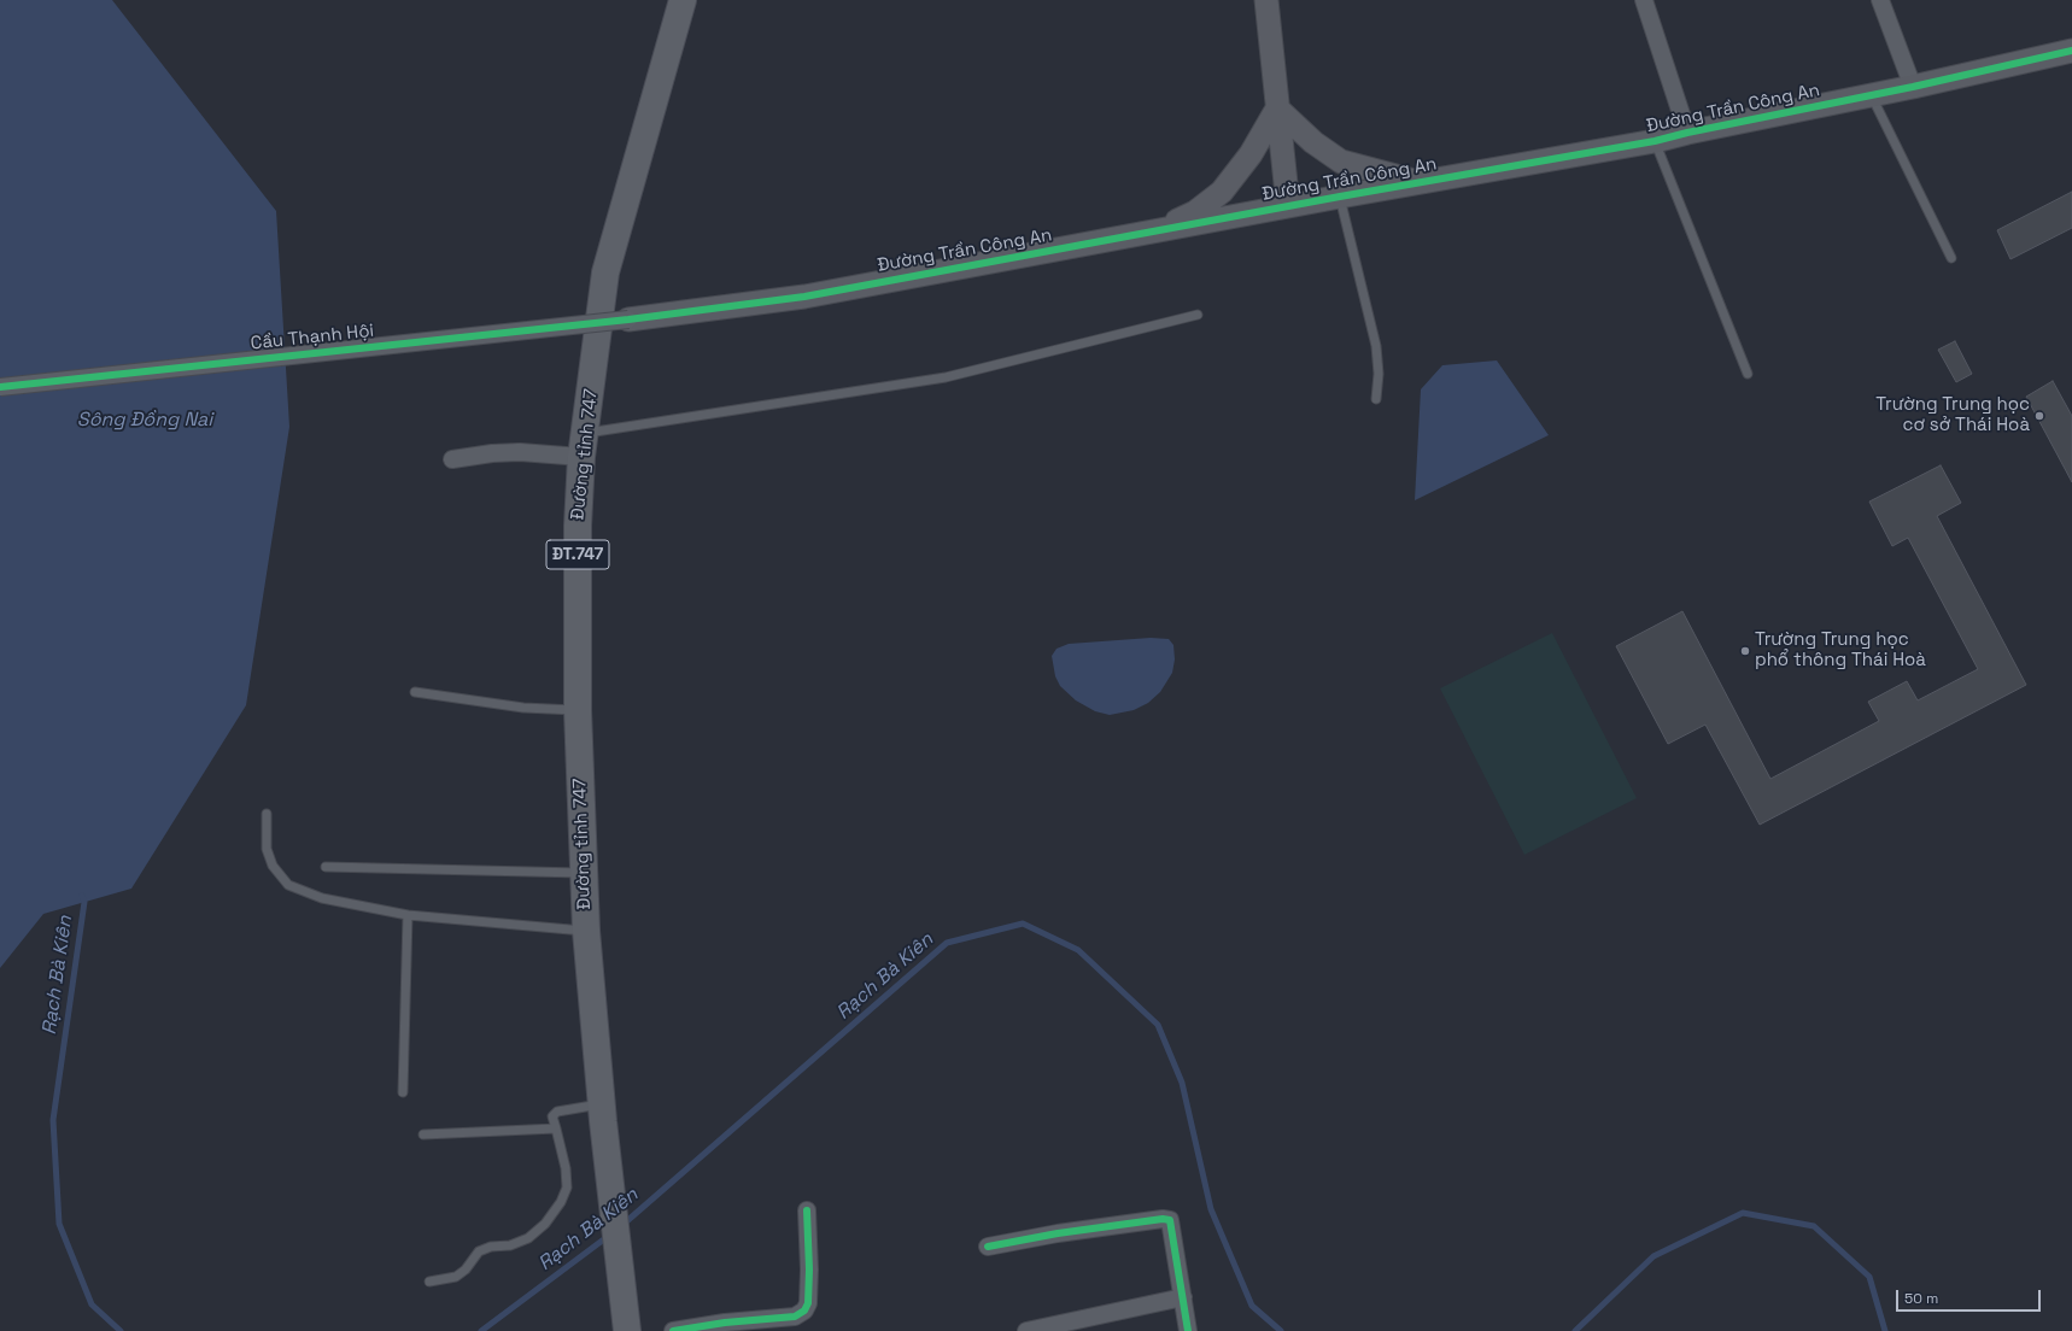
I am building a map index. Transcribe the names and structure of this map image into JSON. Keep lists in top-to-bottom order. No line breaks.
{"streets":{"main road":["Đường tỉnh 747","ĐT.747"],"street":["Đường Trần Công An","Cầu Thạnh Hội"]},"crossings":[["Đường Trần Công An","Cầu Thạnh Hội"],["Đường tỉnh 747","ĐT.747"]],"water":["Sông Đồng Nai","Rạch Bà Kiên"],"places":["Trường Trung học cơ sở Thái Hoà","Trường Trung học phổ thông Thái Hoà"],"scale_bar":"50 m"}
